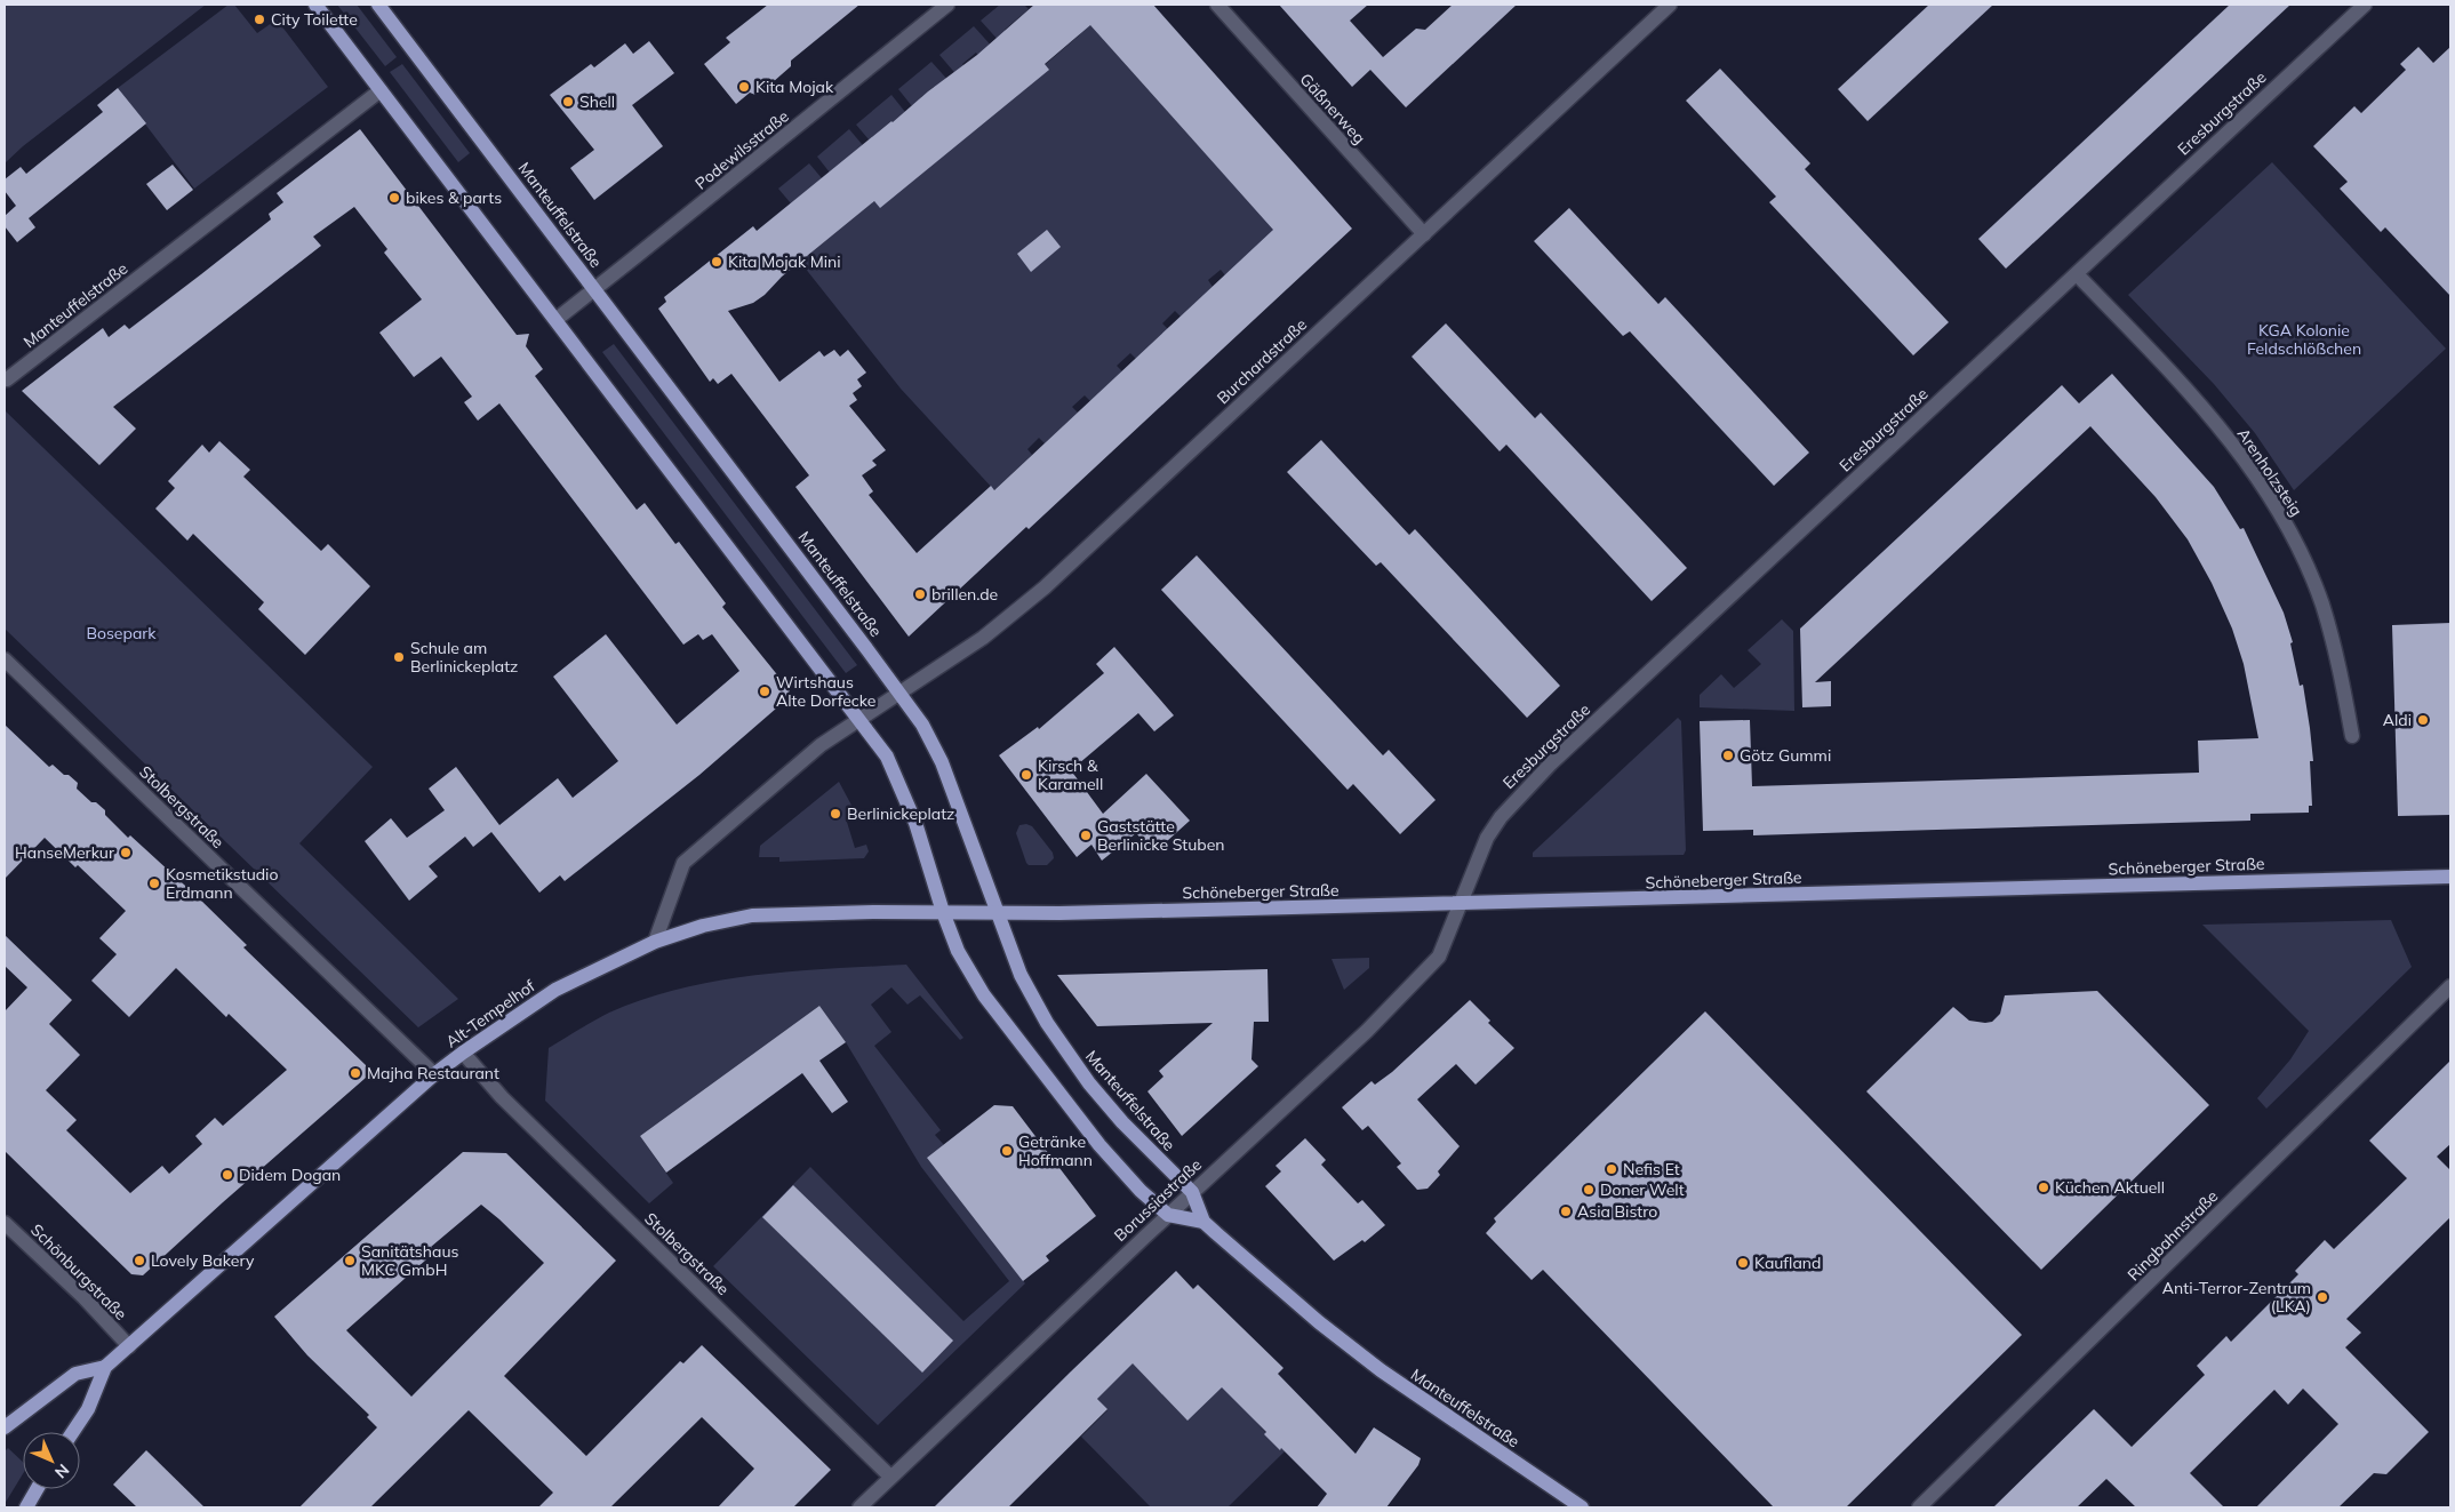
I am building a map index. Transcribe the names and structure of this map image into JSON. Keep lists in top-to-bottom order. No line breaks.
{"streets":{"main road":["Manteuffelstraße","Schöneberger Straße","Alt-Tempelhof"],"street":["Gäßnerweg","Eresburgstraße","Podewilsstraße","Burchardstraße","Arenholzsteig","Stolbergstraße","Borussiastraße","Ringbahnstraße","Schönburgstraße"]},"crossings":[["Gäßnerweg","Burchardstraße"],["Eresburgstraße","Arenholzsteig"],["Eresburgstraße","Schöneberger Straße"],["Eresburgstraße","Borussiastraße"],["Podewilsstraße","Manteuffelstraße"],["Manteuffelstraße","Burchardstraße"],["Manteuffelstraße","Schöneberger Straße"],["Manteuffelstraße","Alt-Tempelhof"],["Manteuffelstraße","Borussiastraße"],["Stolbergstraße","Alt-Tempelhof"],["Stolbergstraße","Borussiastraße"],["Schöneberger Straße","Alt-Tempelhof"],["Schöneberger Straße","Borussiastraße"],["Alt-Tempelhof","Schönburgstraße"]],"parks":["KGA Kolonie Feldschlößchen","Bosepark"],"places":["City Toilette","Kita Mojak","Shell","bikes & parts","Kita Mojak Mini","brillen.de","Schule am Berlinickeplatz","Wirtshaus Alte Dorfecke","Aldi","Götz Gummi","Kirsch & Karamell","Berlinickeplatz","Gaststätte Berlinicke Stuben","HanseMerkur","Kosmetikstudio Erdmann","Majha Restaurant","Getränke Hoffmann","Nefis Et","Didem Dogan","Küchen Aktuell","Doner Welt","Asia Bistro","Lovely Bakery","Sanitätshaus MKC GmbH","Kaufland","Anti-Terror-Zentrum (LKA)"],"north":"bottom right"}
